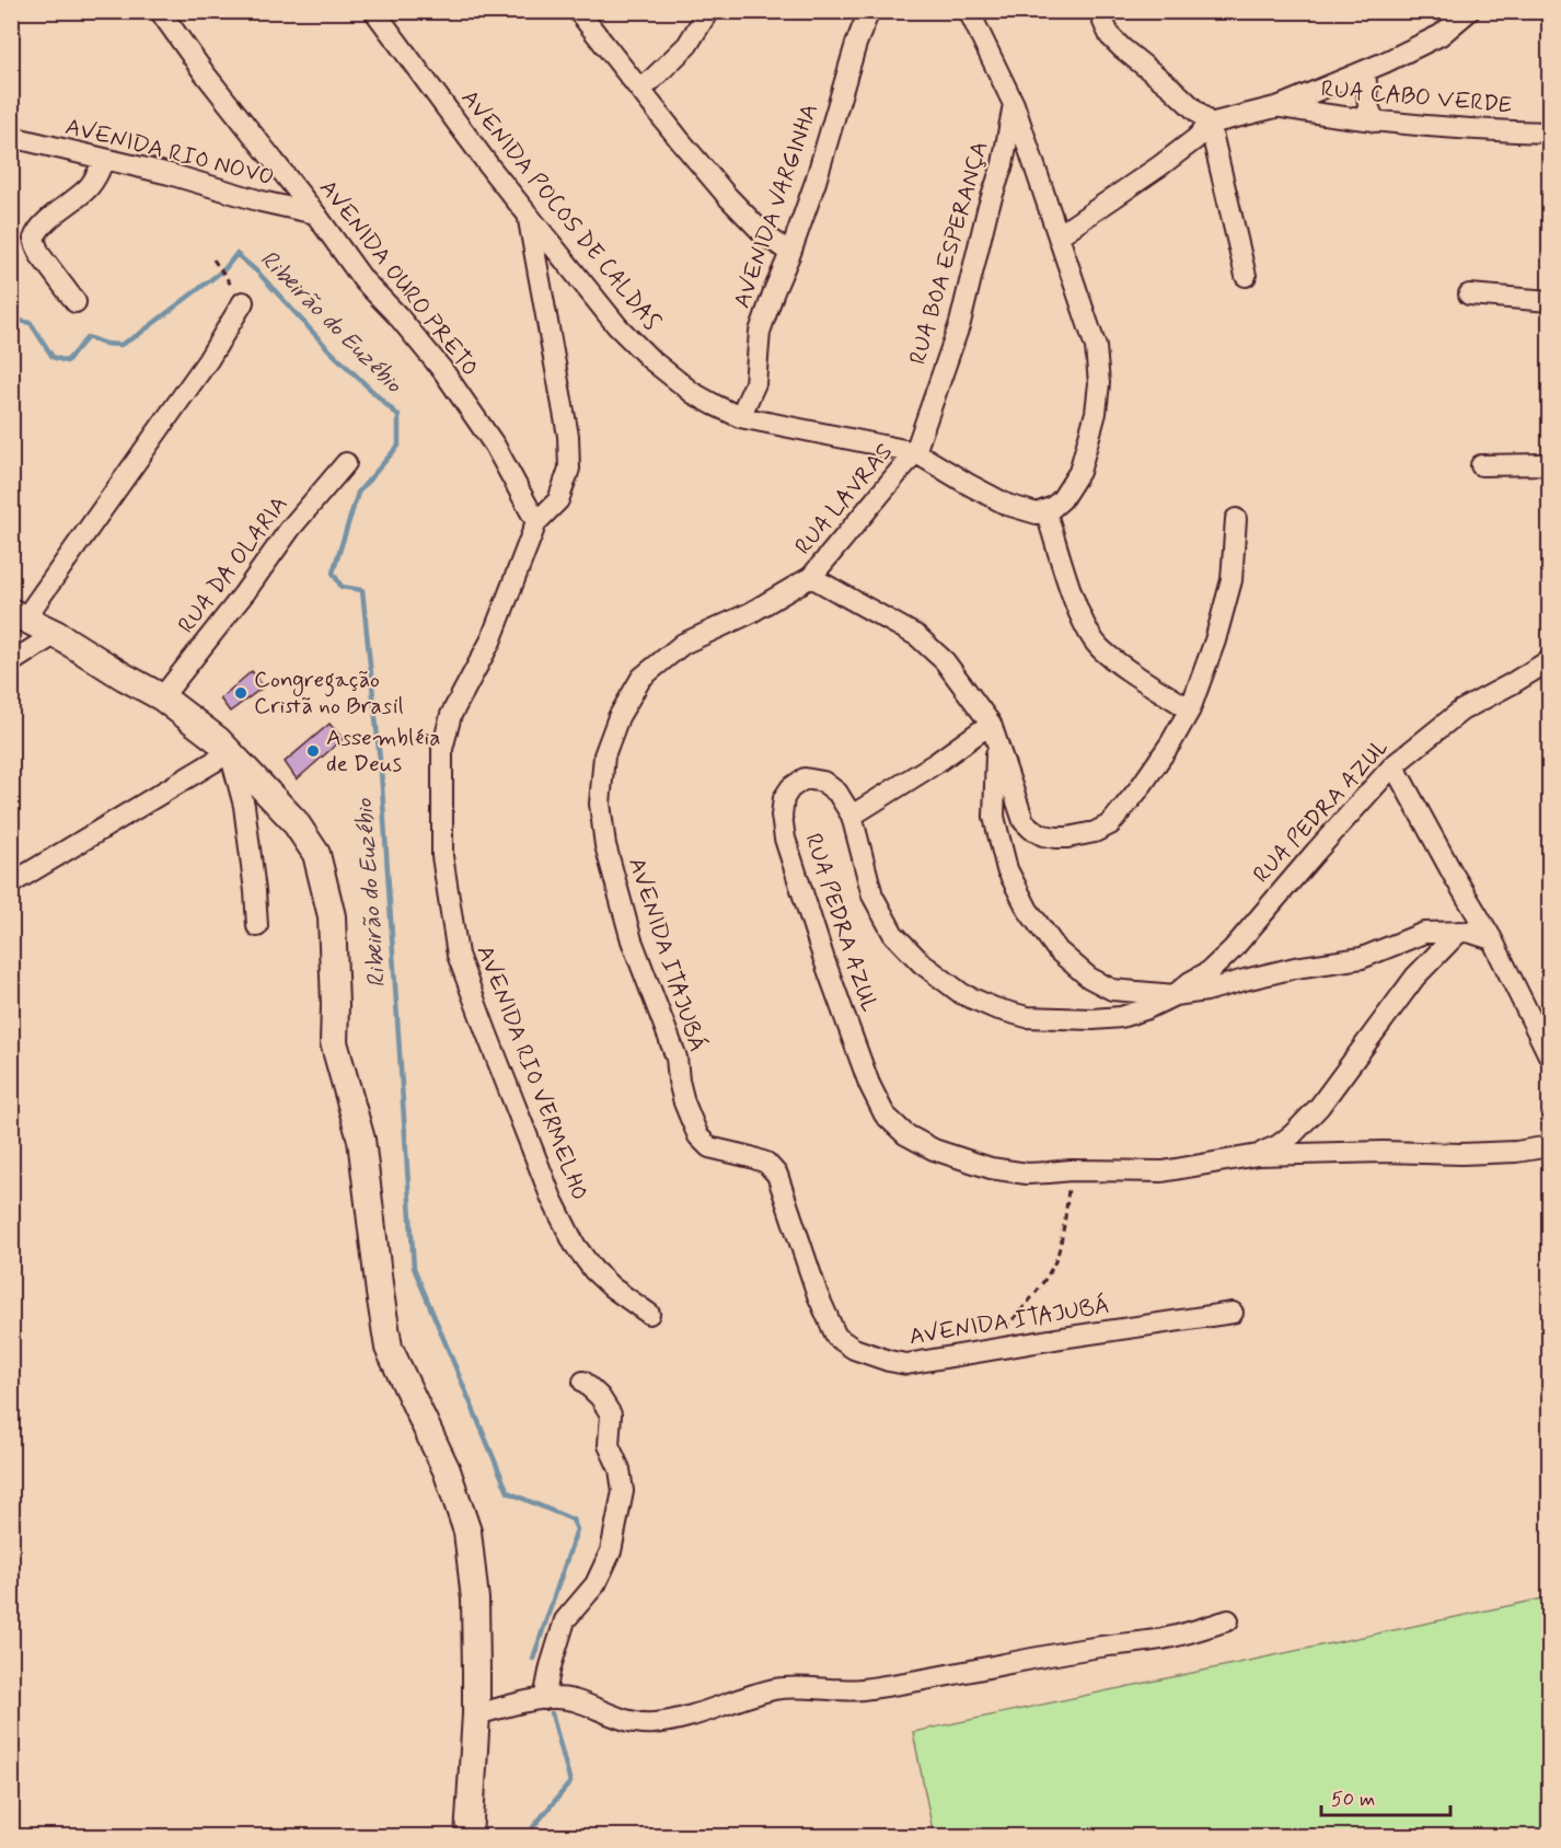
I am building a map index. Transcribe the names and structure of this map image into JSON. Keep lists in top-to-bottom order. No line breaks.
{"streets":{"street":["RUA CABO VERDE","AVENIDA RIO NOVO","AVENIDA VARGINHA","AVENIDA POCOS DE CALDAS","RUA BOA ESPERANÇA","AVENIDA OURO PRETO","RUA LAVRAS","RUA DA OLARIA","RUA PEDRA AZUL","AVENIDA ITAJUBÁ","AVENIDA RIO VERMELHO"]},"crossings":[["AVENIDA RIO NOVO","AVENIDA OURO PRETO"],["AVENIDA VARGINHA","AVENIDA POCOS DE CALDAS"],["AVENIDA POCOS DE CALDAS","RUA BOA ESPERANÇA"],["AVENIDA POCOS DE CALDAS","RUA LAVRAS"],["AVENIDA POCOS DE CALDAS","AVENIDA RIO VERMELHO"],["RUA BOA ESPERANÇA","RUA LAVRAS"],["AVENIDA OURO PRETO","AVENIDA RIO VERMELHO"],["RUA LAVRAS","AVENIDA ITAJUBÁ"]],"water":["Ribeirão do Euzébio"],"places":["Congregação Cristã no Brasil","Assembléia de Deus"],"scale_bar":"50 m"}
